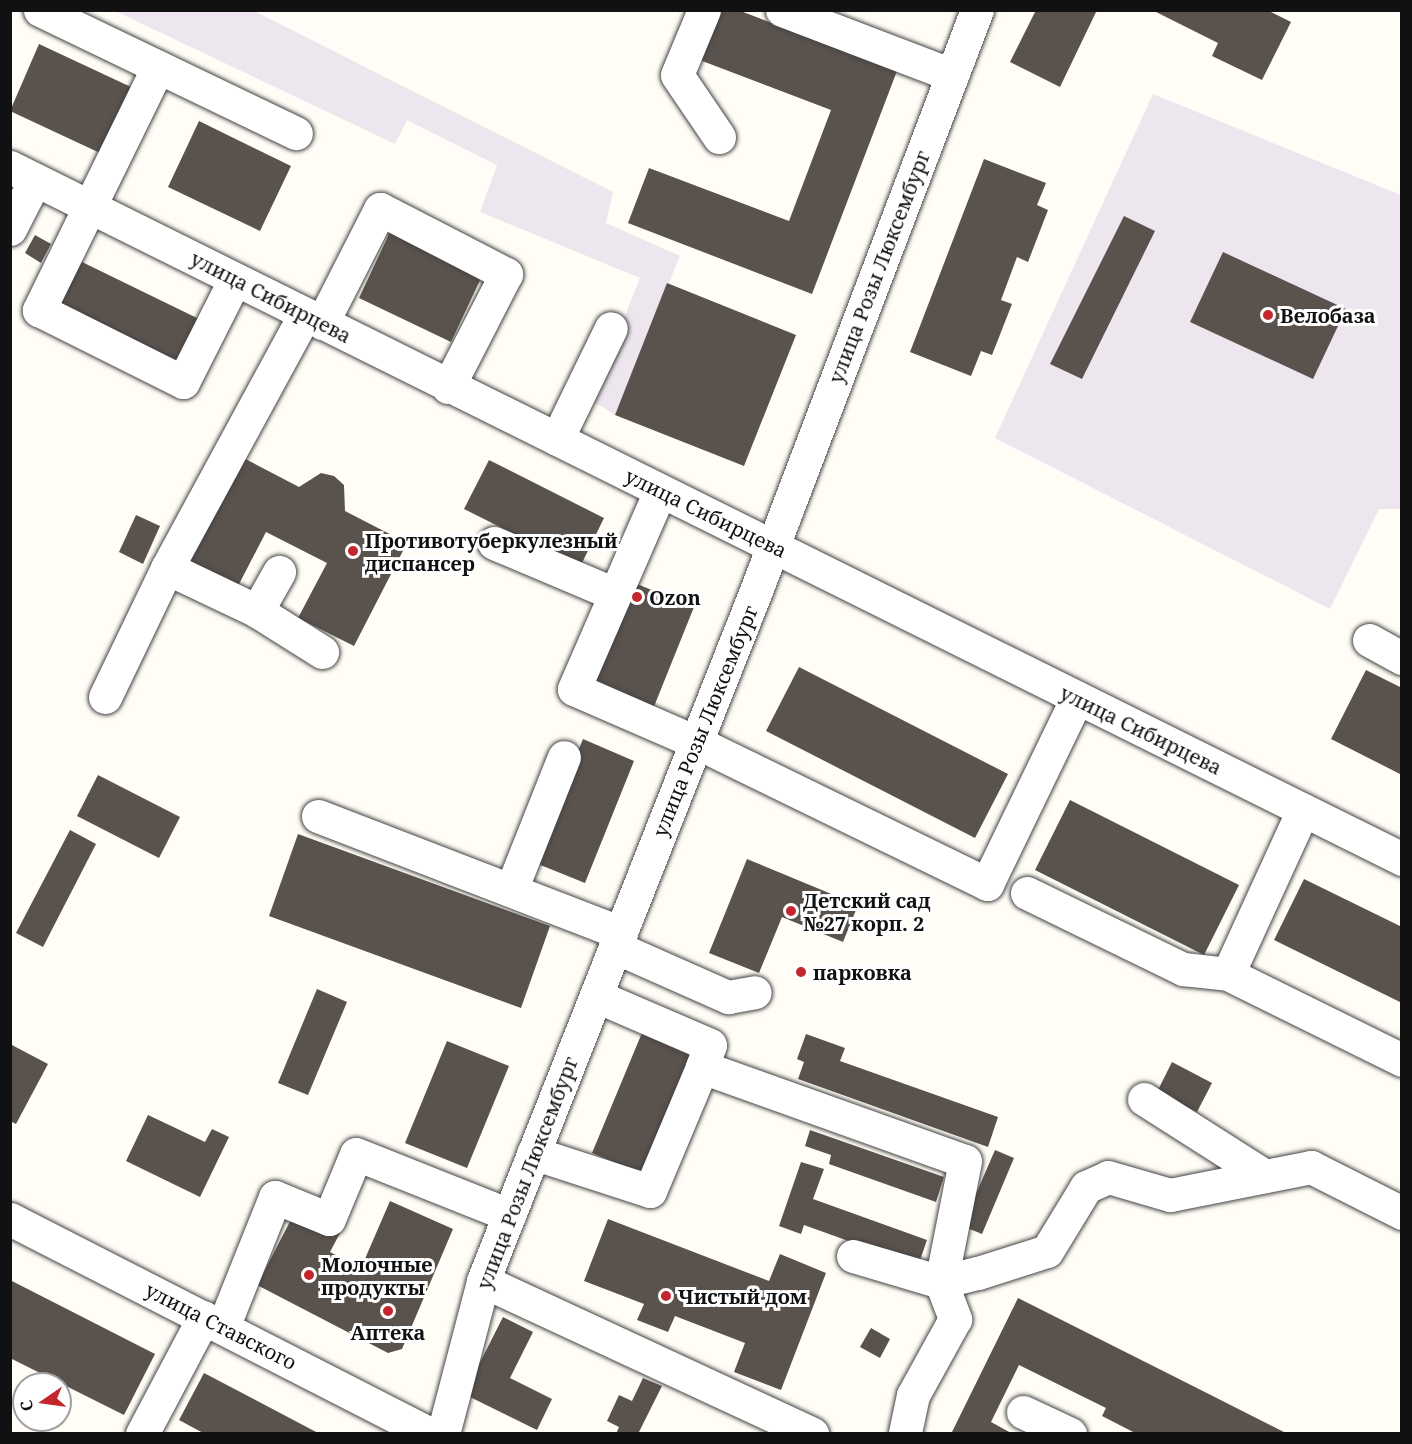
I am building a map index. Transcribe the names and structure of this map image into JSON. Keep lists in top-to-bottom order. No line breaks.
{"streets":{"street":["улица Розы Люксембург","улица Сибирцева","улица Ставского"]},"crossings":[["улица Розы Люксембург","улица Сибирцева"]],"places":["Велобаза","Противотуберкулезный диспансер","Ozon","Детский сад №27 корп. 2","парковка","Молочные продукты","Чистый дом","Аптека"],"north":"left"}
